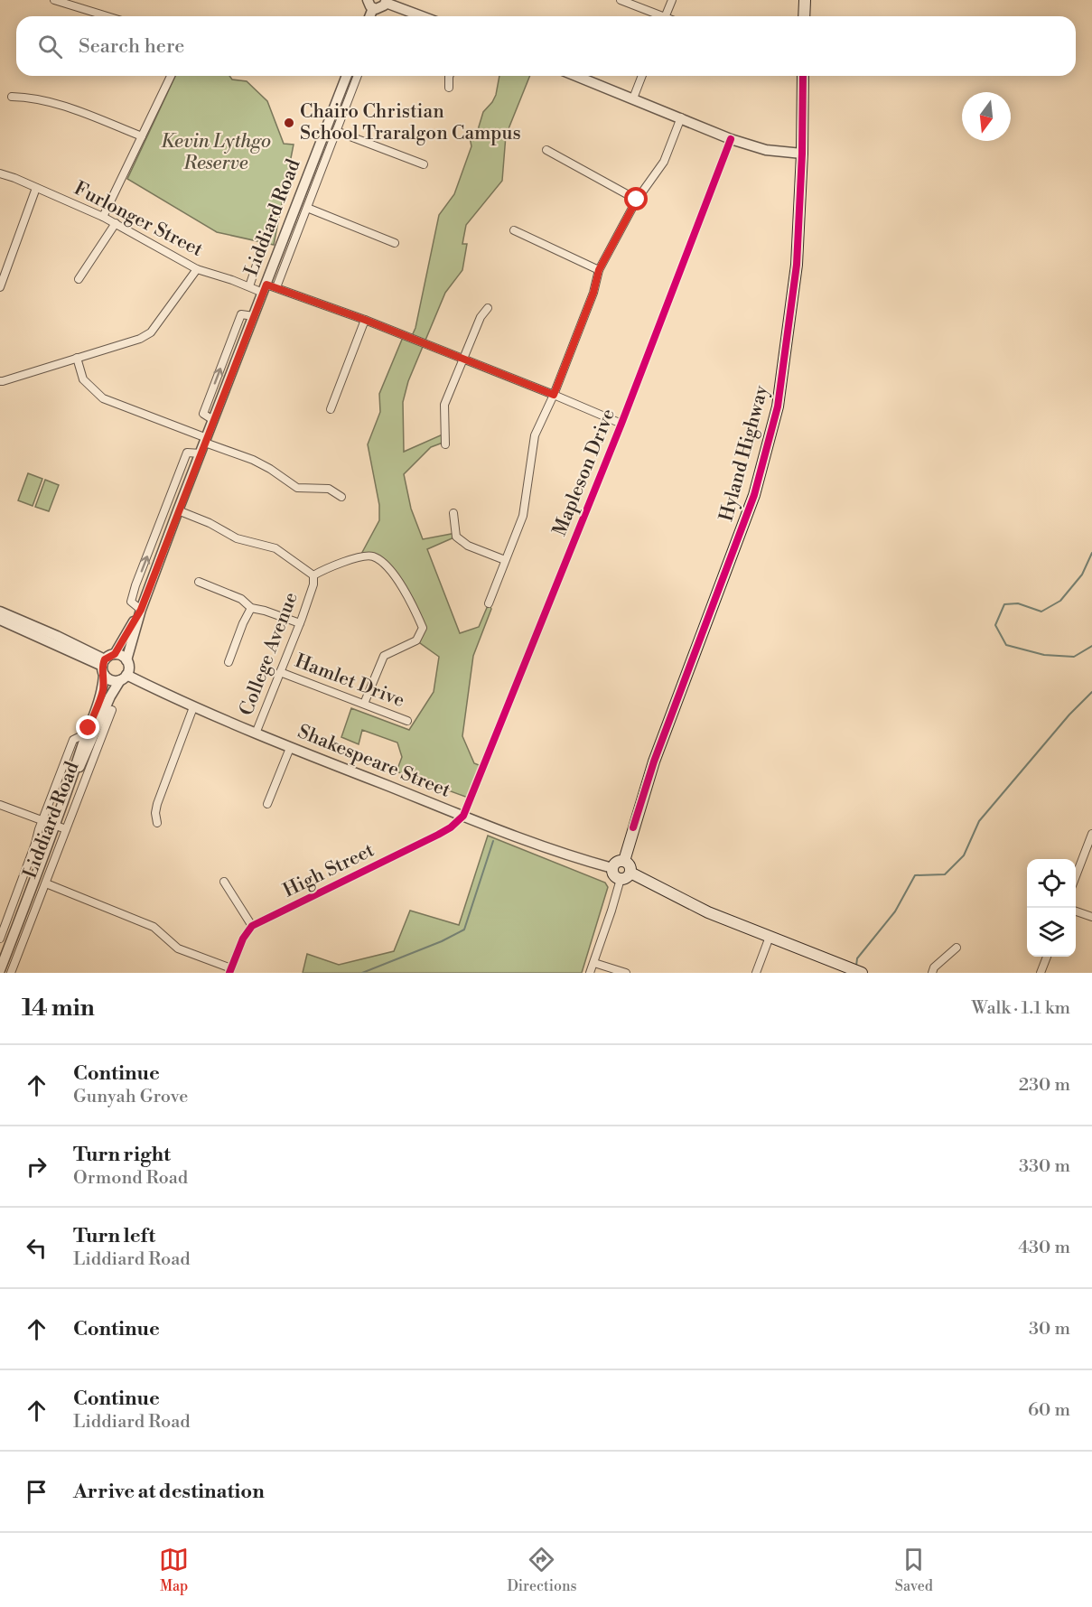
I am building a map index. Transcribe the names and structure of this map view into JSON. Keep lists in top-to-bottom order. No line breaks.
{"streets":{"main road":["Hyland Highway"],"street":["Liddiard Road","Furlonger Street","Mapleson Drive","College Avenue","Hamlet Drive","Shakespeare Street","High Street"]},"crossings":[["Liddiard Road","Furlonger Street"],["Liddiard Road","College Avenue"],["Liddiard Road","Shakespeare Street"],["Furlonger Street","Mapleson Drive"],["Hyland Highway","Shakespeare Street"],["Mapleson Drive","Shakespeare Street"],["Mapleson Drive","High Street"],["College Avenue","Hamlet Drive"],["College Avenue","Shakespeare Street"],["Shakespeare Street","High Street"]],"parks":["Kevin Lythgo Reserve"],"places":["Chairo Christian School Traralgon Campus"],"north":"bottom","page":{"search":"Search here","heading":["14 min","Walk · 1.1 km"],"list":[["Continue","Gunyah Grove","230 m"],["Turn right","Ormond Road","330 m"],["Turn left","Liddiard Road","430 m"],["Continue","30 m"],["Continue","Liddiard Road","60 m"],"Arrive at destination"],"nav":["Map","Directions","Saved"]}}
